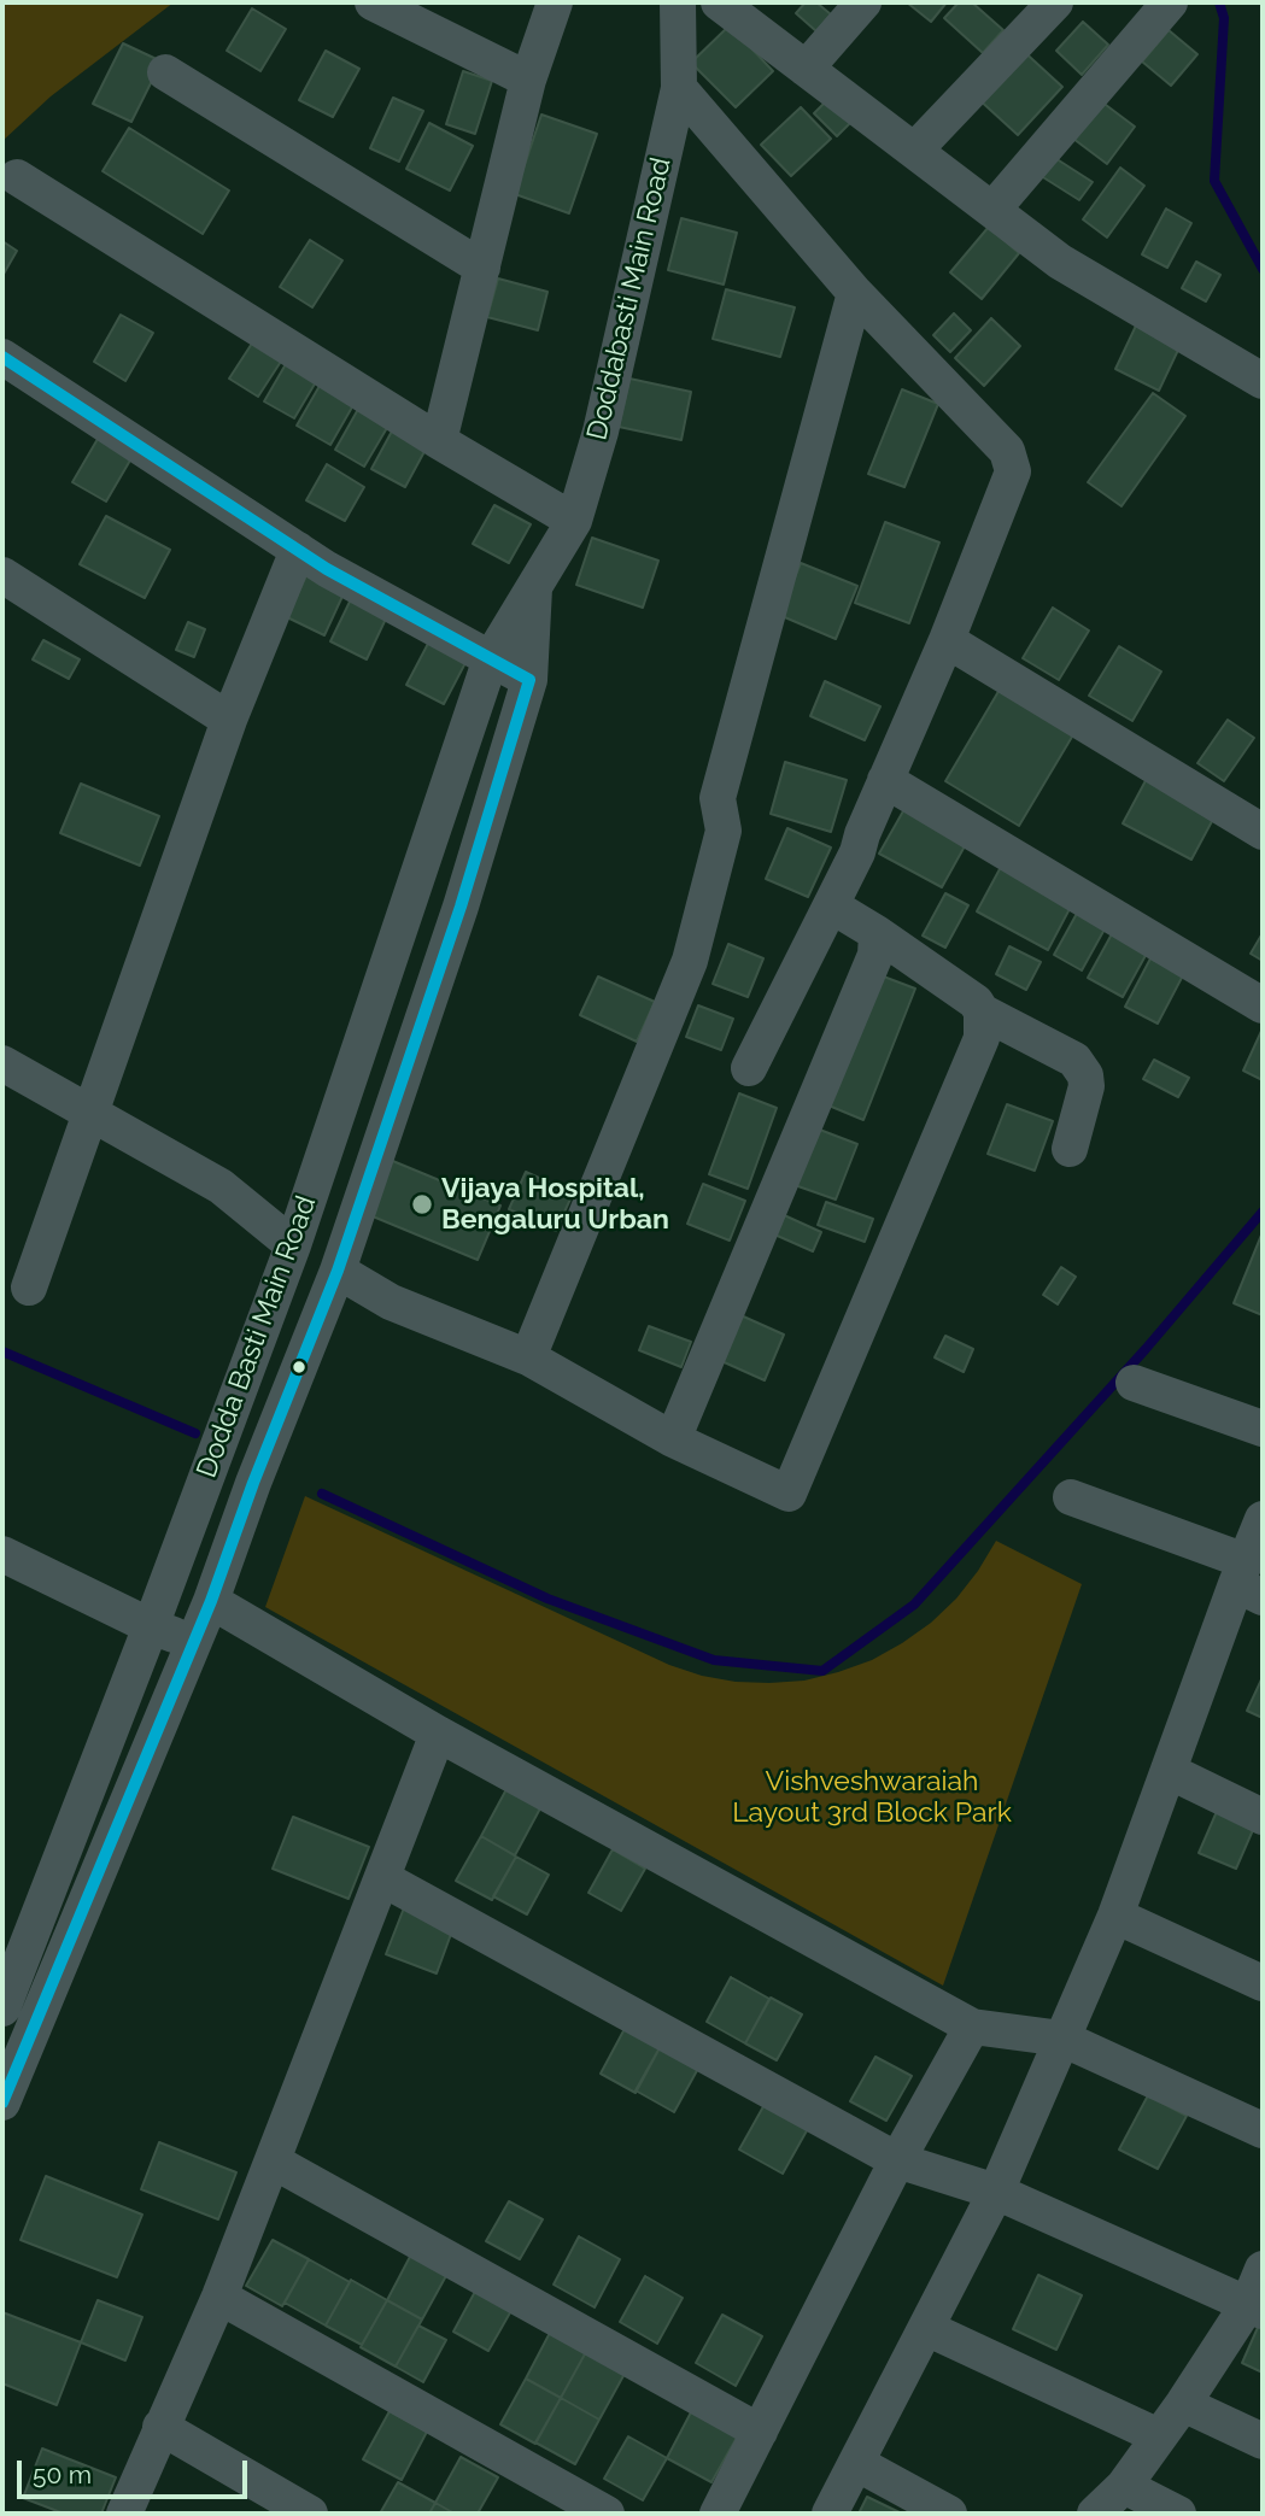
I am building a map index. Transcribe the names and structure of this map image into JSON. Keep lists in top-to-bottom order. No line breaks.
{"streets":{"street":["Doddabasti Main Road","Dodda Basti Main Road"]},"crossings":[["Doddabasti Main Road","Dodda Basti Main Road"]],"parks":["Vishveshwaraiah Layout 3rd Block Park"],"places":["Vijaya Hospital, Bengaluru Urban"],"scale_bar":"50 m"}
